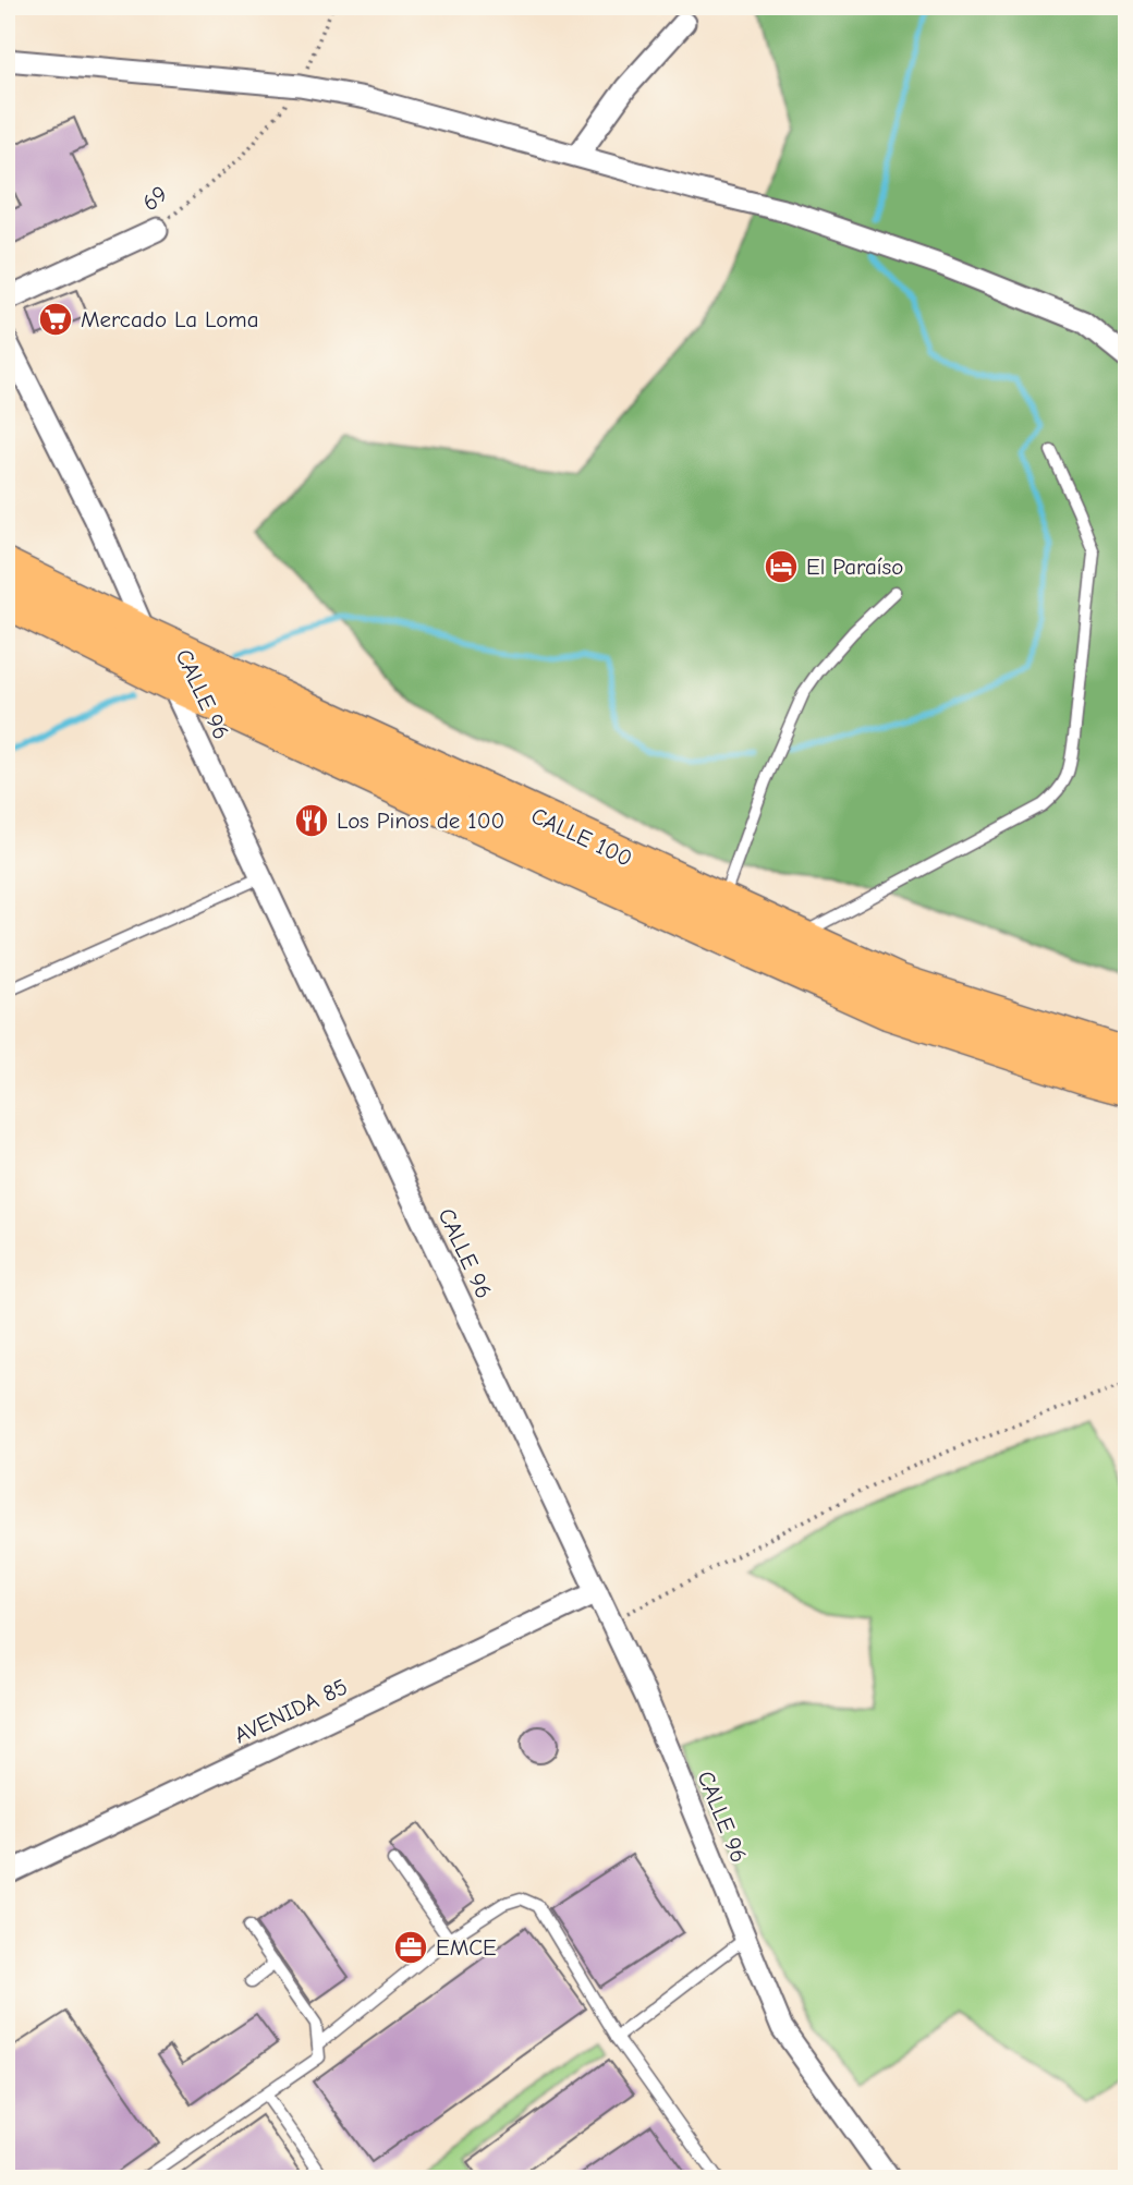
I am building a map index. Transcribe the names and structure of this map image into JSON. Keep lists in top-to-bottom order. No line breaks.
{"streets":{"highway":["CALLE 100"],"street":["69","CALLE 96","AVENIDA 85"]},"crossings":[["CALLE 96","CALLE 100"],["CALLE 96","AVENIDA 85"]],"places":{"supermarket":["Mercado La Loma"],"hotel":["El Paraíso"],"restaurant":["Los Pinos de 100"],"office":["EMCE"]}}
